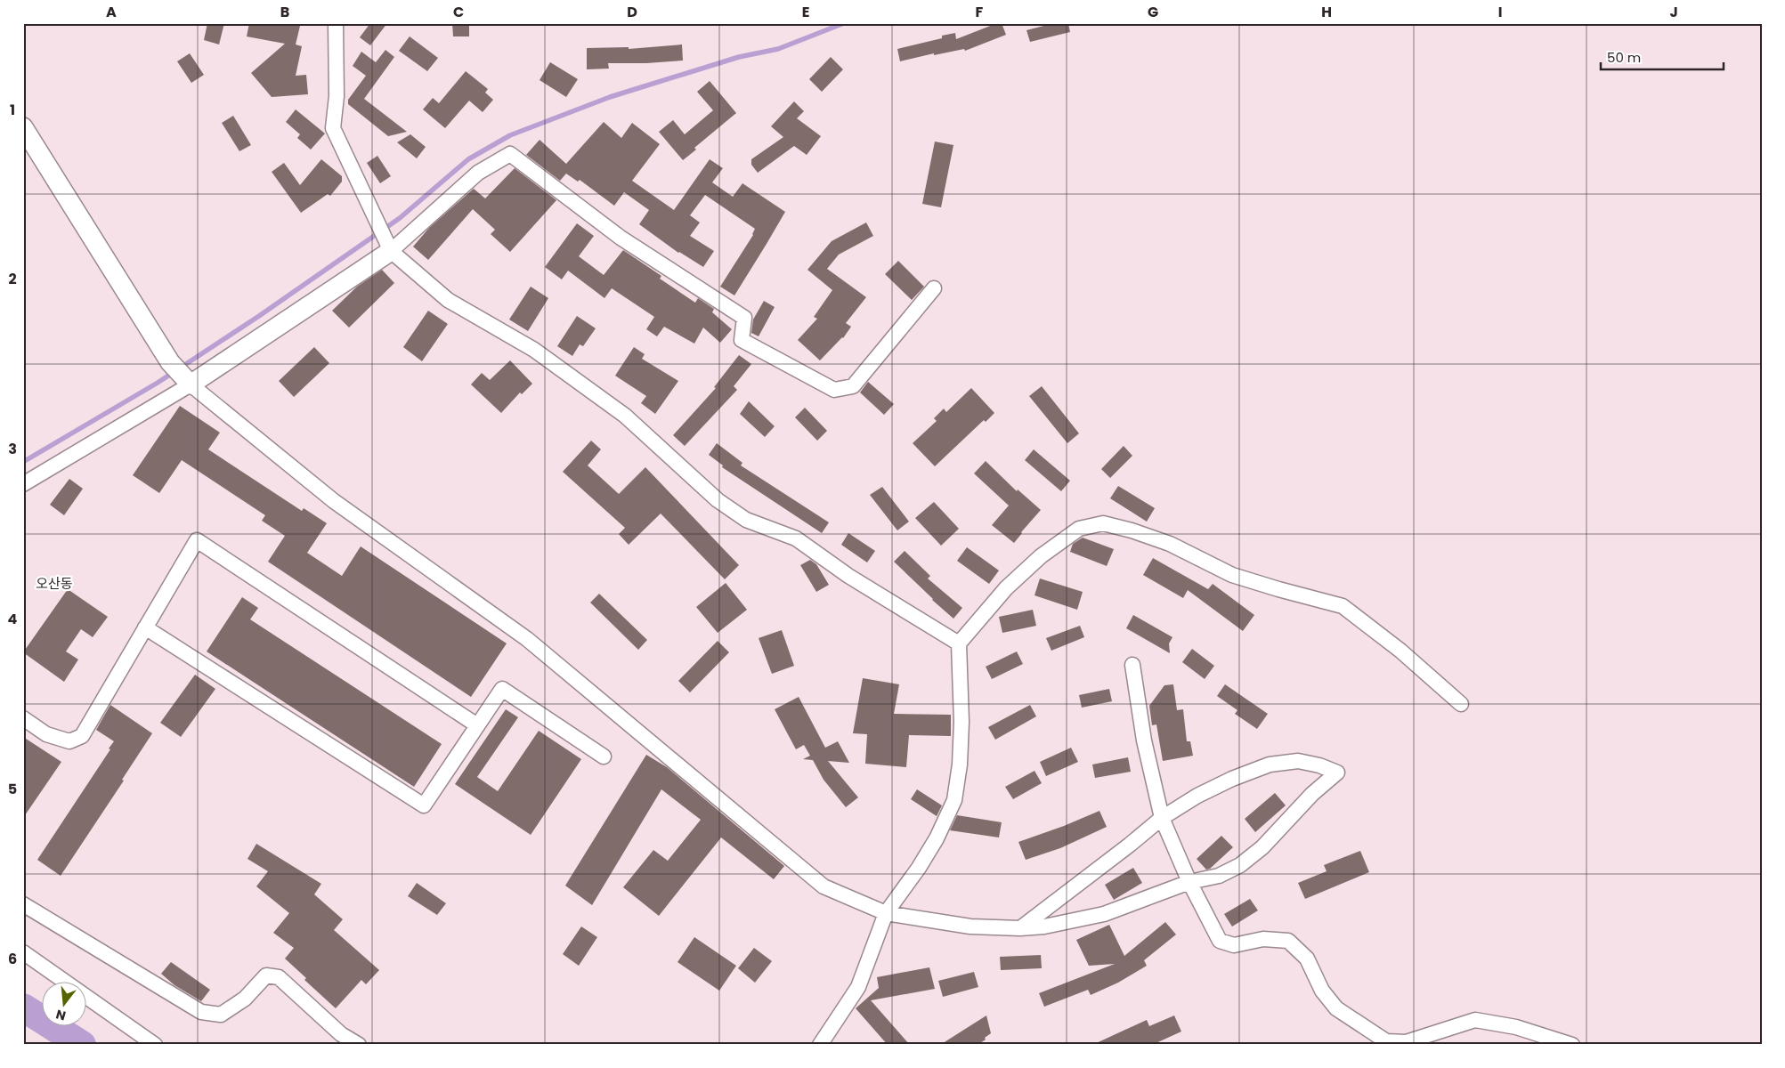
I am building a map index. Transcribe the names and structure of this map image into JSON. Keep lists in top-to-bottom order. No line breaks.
{"districts":["오산동"],"scale_bar":"50 m","north":"bottom","grid":{"columns":["A","B","C","D","E","F","G","H","I","J"],"rows":["1","2","3","4","5","6"]}}
